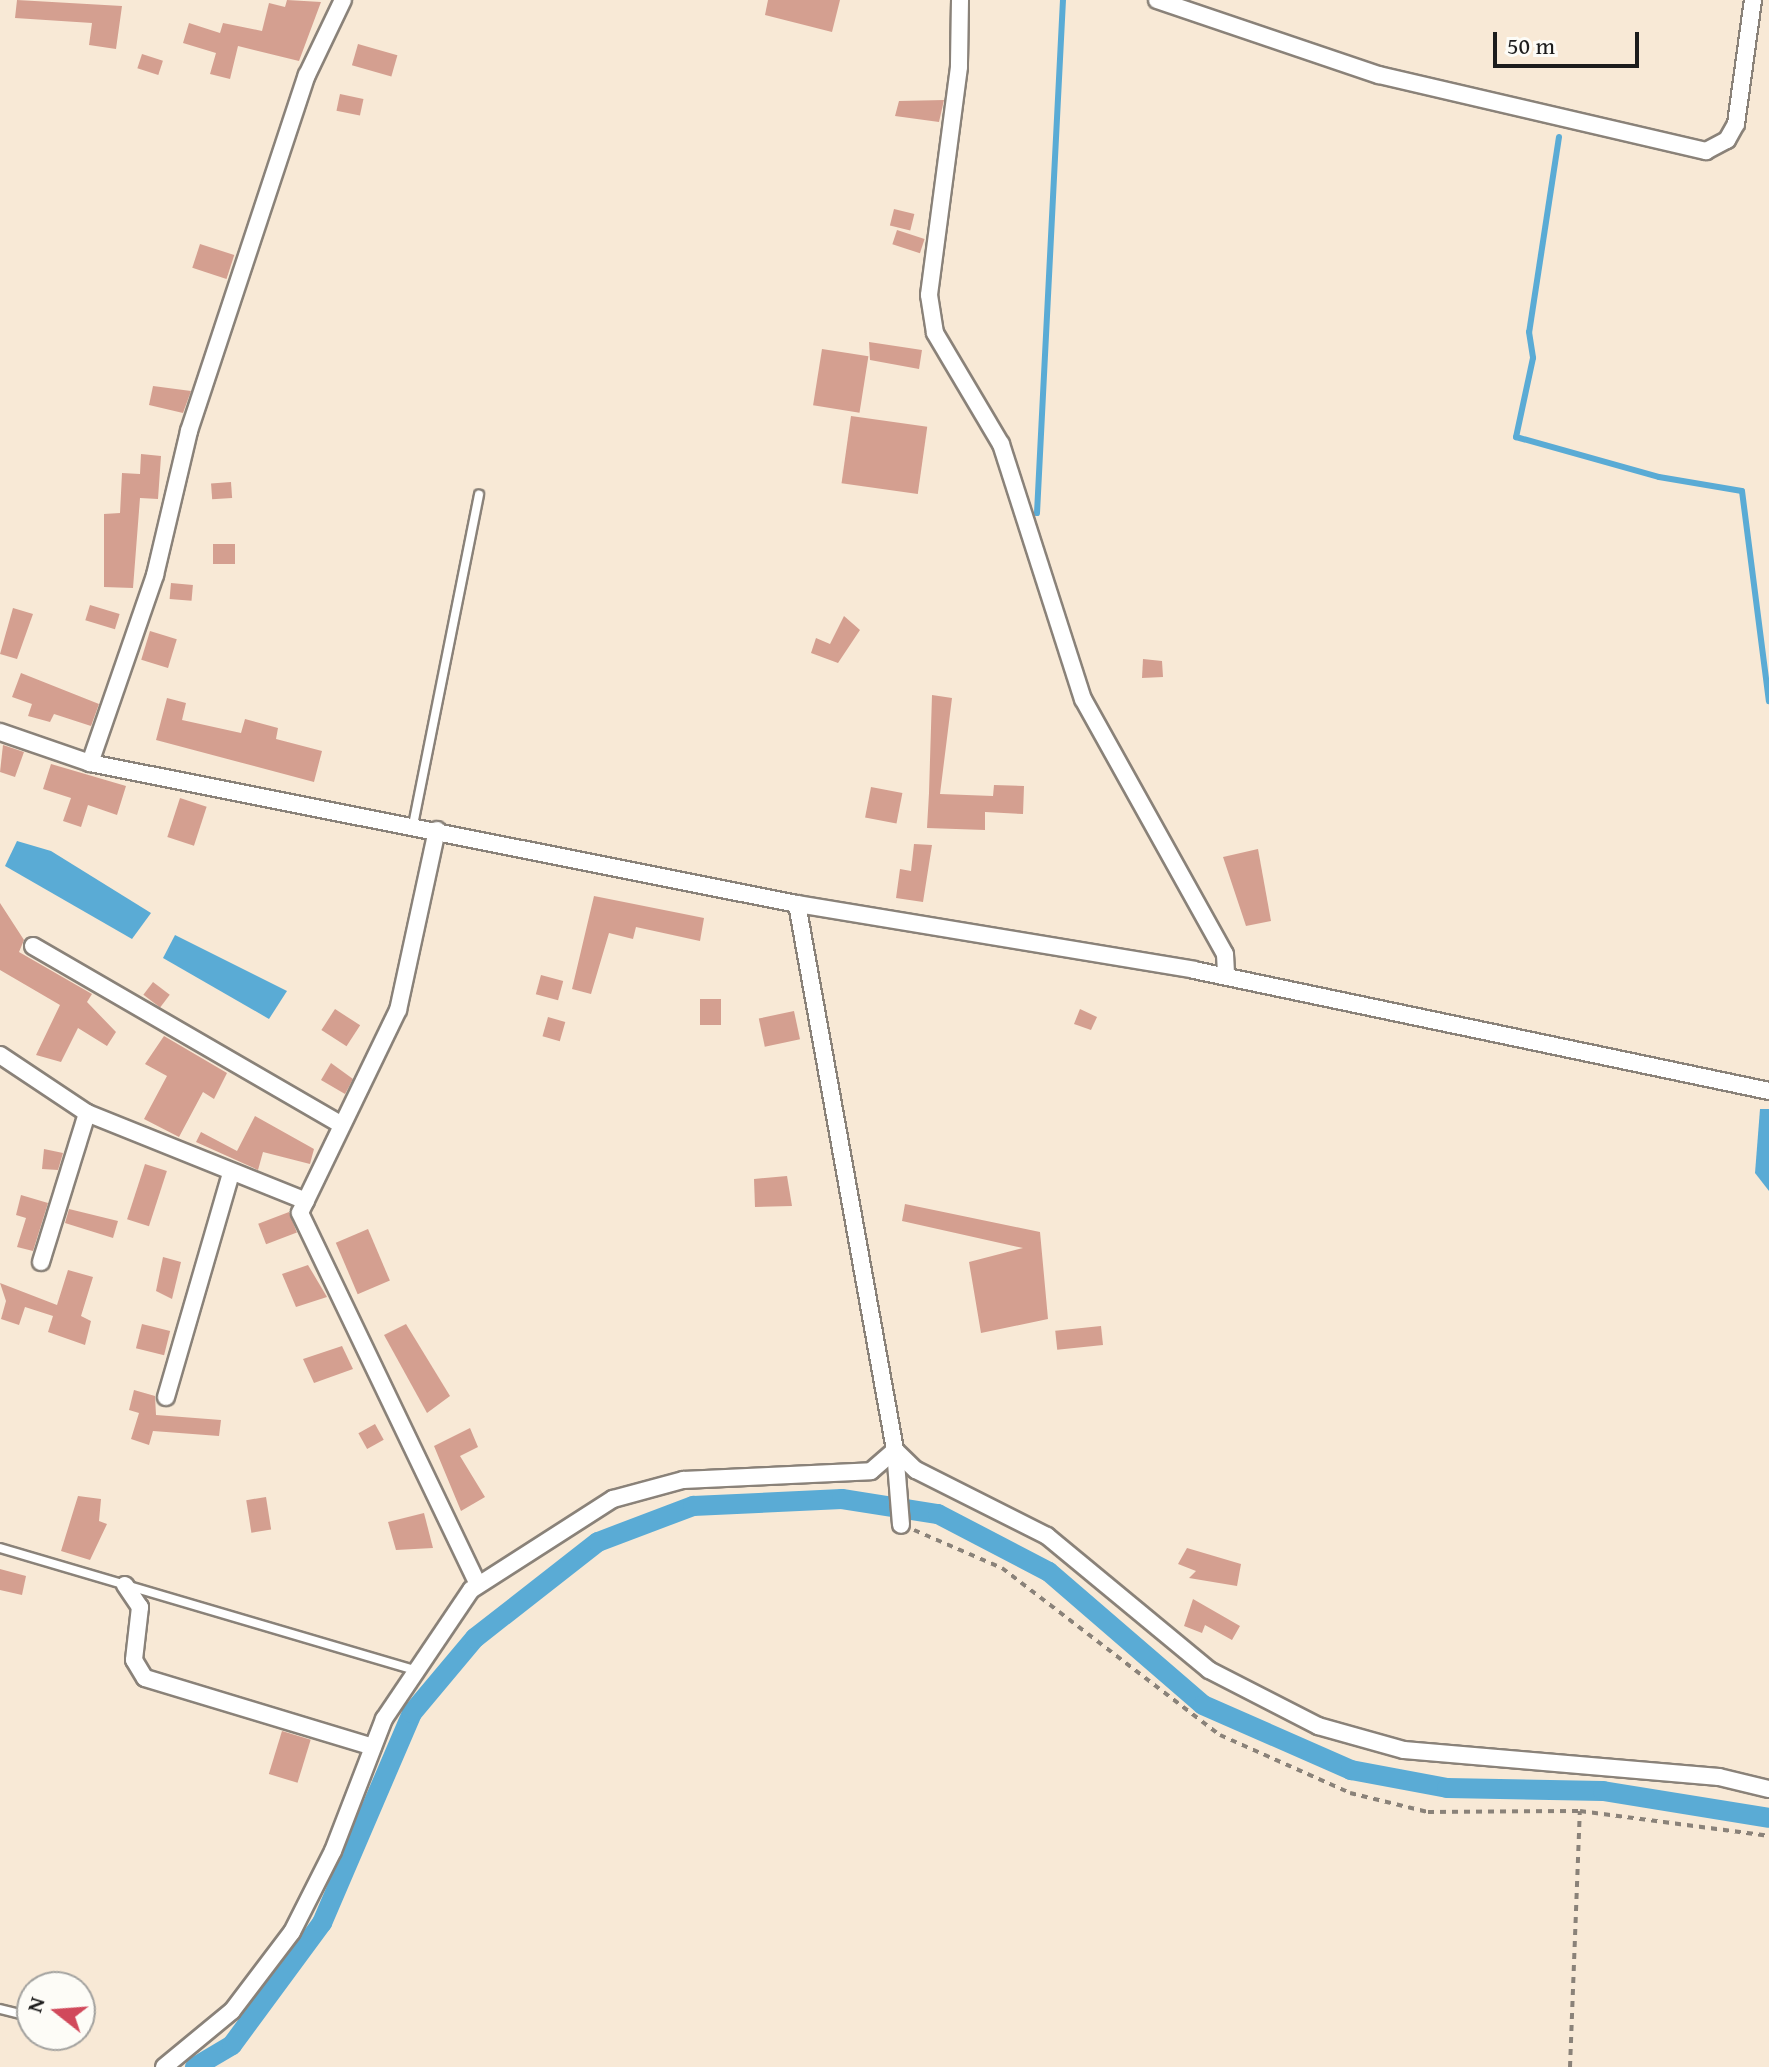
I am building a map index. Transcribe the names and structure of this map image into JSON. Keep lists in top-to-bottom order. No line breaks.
{"scale_bar":"50 m","north":"left"}
